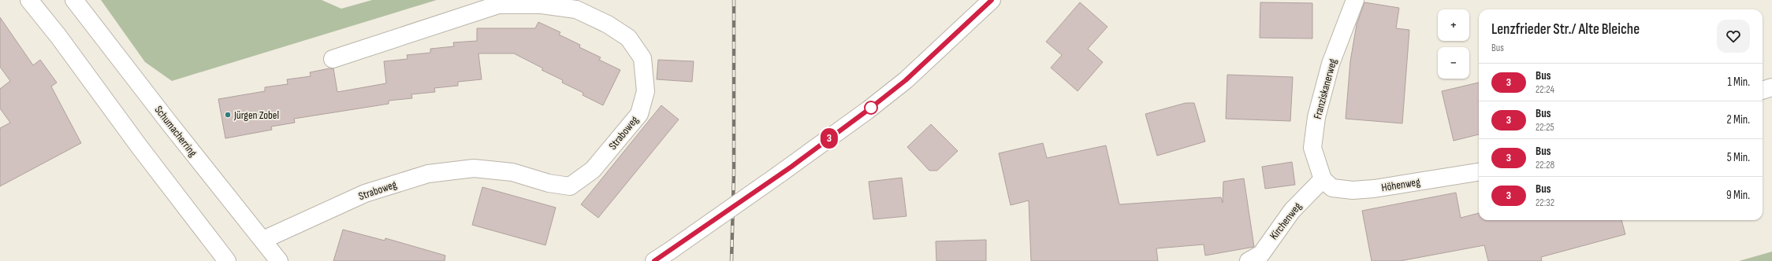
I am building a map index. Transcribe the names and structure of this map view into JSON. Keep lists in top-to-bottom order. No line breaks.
{"streets":{"street":["Franziskanerweg","Schumacherring","Straboweg","Höhenweg","Kirchenweg"]},"crossings":[["Franziskanerweg","Höhenweg"],["Franziskanerweg","Kirchenweg"],["Schumacherring","Straboweg"],["Höhenweg","Kirchenweg"]],"places":["Jürgen Zobel"],"lines":["bus line 3"],"page":{"on_map":"3","map_buttons":["+","−"],"heading":["Lenzfrieder Str./ Alte Bleiche","Bus"],"list":[{"mark":"3","name":"Bus","note":"22:24","value":"1 Min."},{"mark":"3","name":"Bus","note":"22:25","value":"2 Min."},{"mark":"3","name":"Bus","note":"22:28","value":"5 Min."},{"mark":"3","name":"Bus","note":"22:32","value":"9 Min."}]}}
